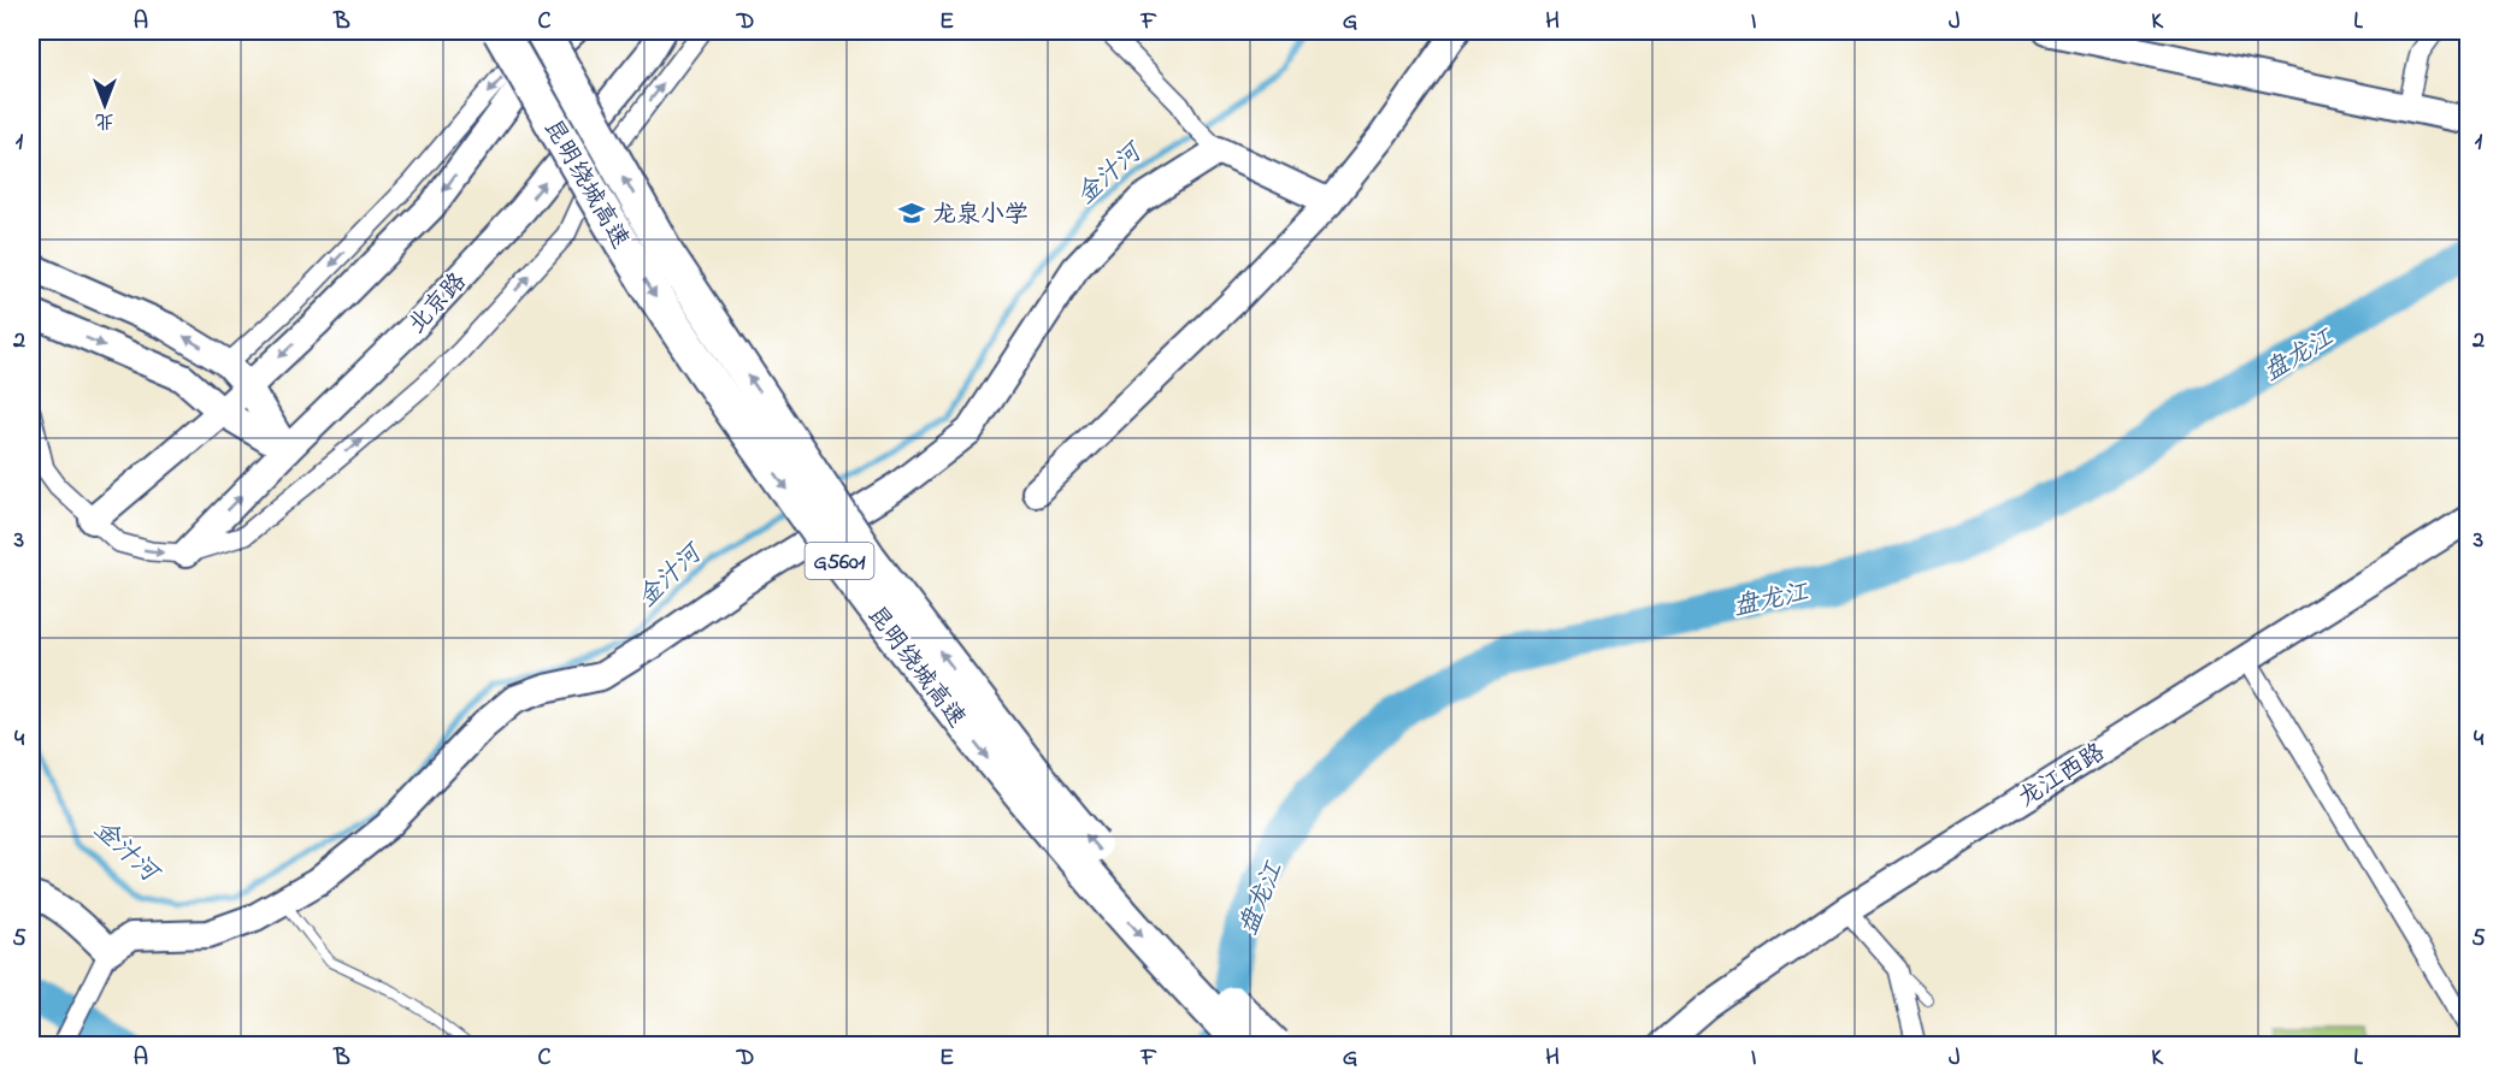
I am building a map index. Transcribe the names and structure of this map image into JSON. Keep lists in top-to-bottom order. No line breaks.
{"streets":{"highway":["昆明绕城高速","G5601"],"street":["北京路","龙江西路"]},"water":["金汁河","盘龙江"],"places":{"school or university":["龙泉小学"]},"north":"bottom","grid":{"columns":["A","B","C","D","E","F","G","H","I","J","K","L"],"rows":["1","2","3","4","5"]}}
